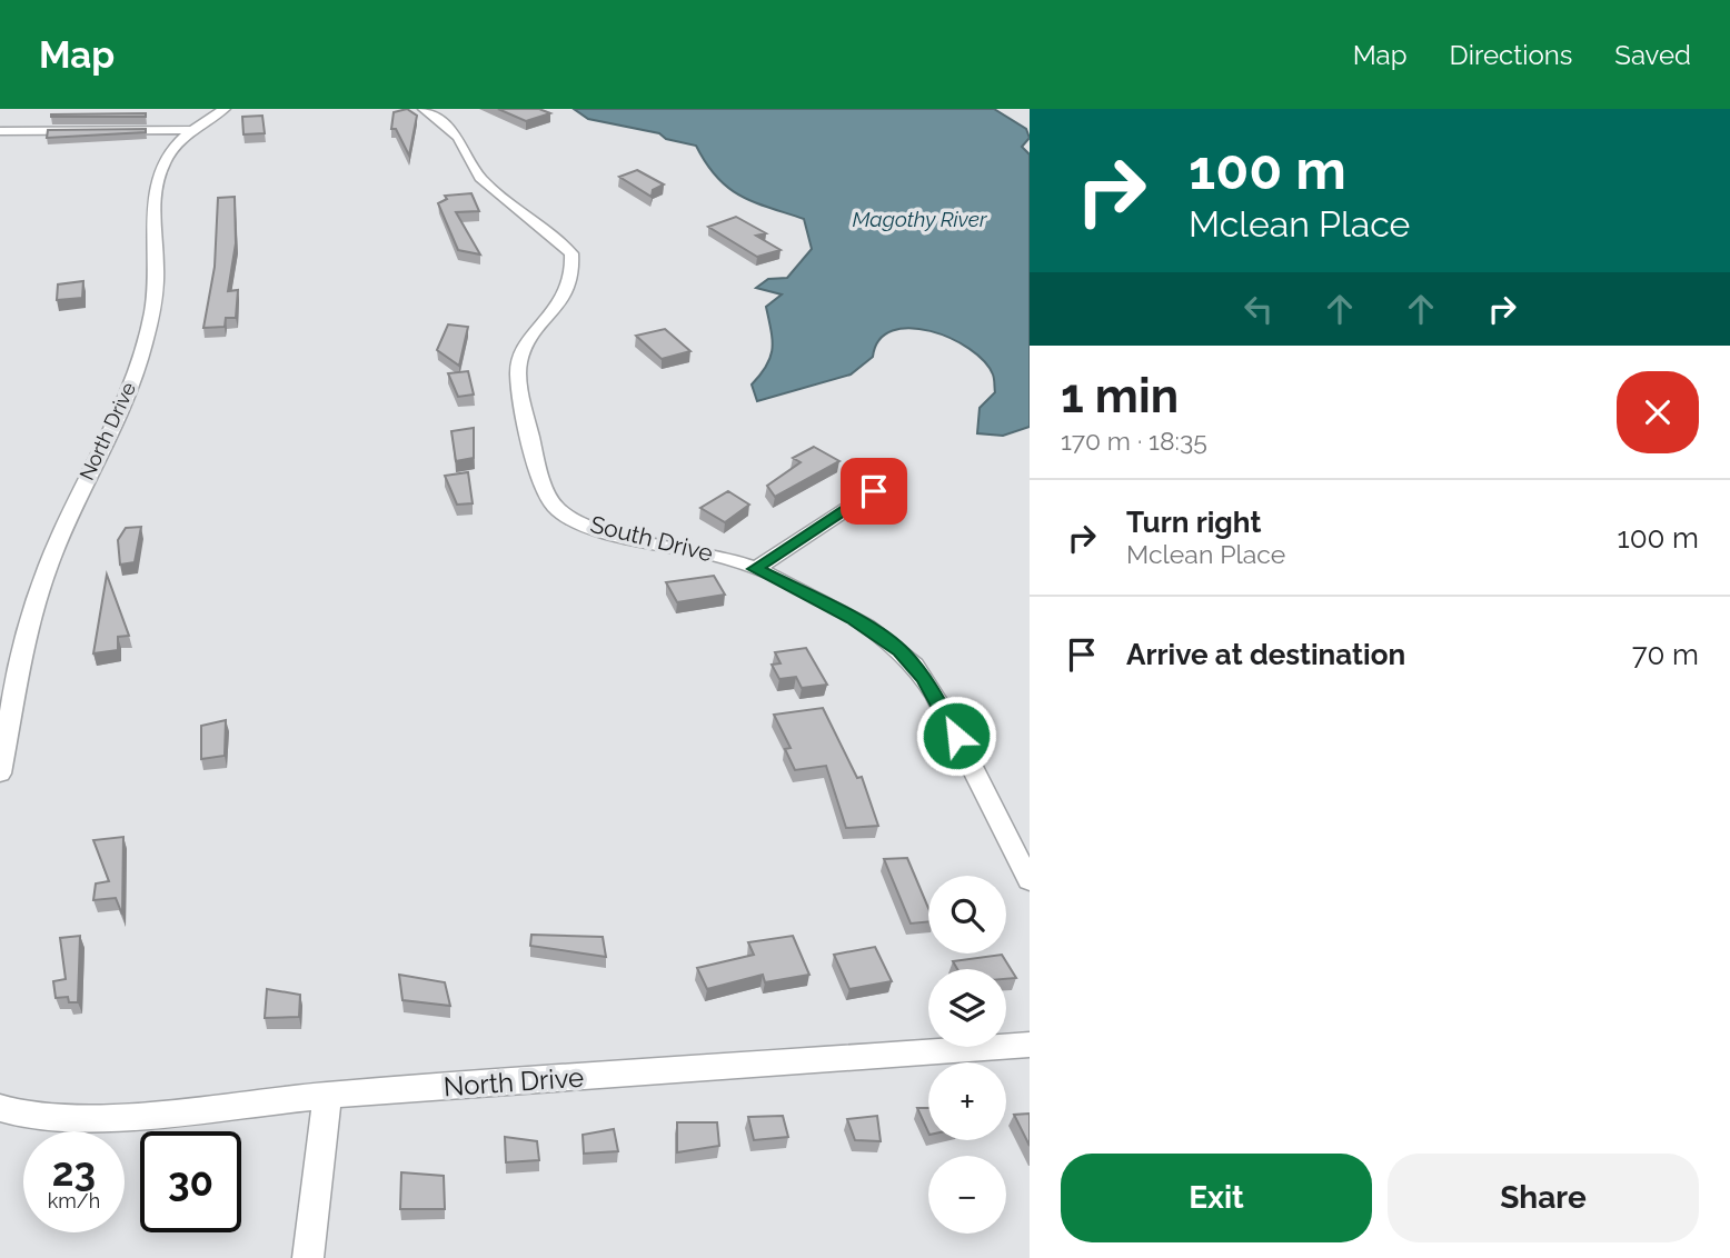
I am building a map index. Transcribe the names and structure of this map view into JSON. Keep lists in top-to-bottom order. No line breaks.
{"streets":{"street":["North Drive","South Drive"]},"water":["Magothy River"],"page":{"header":"Map","nav":["Map","Directions","Saved"],"turn":["100 m","Mclean Place"],"heading":["1 min","170 m · 18:35"],"list":[{"name":"Turn right","note":"Mclean Place","value":"100 m"},{"name":"Arrive at destination","value":"70 m"}],"map_buttons":["+","−"],"speed":"23 km/h","limit":"30","buttons":["Exit","Share"]}}
